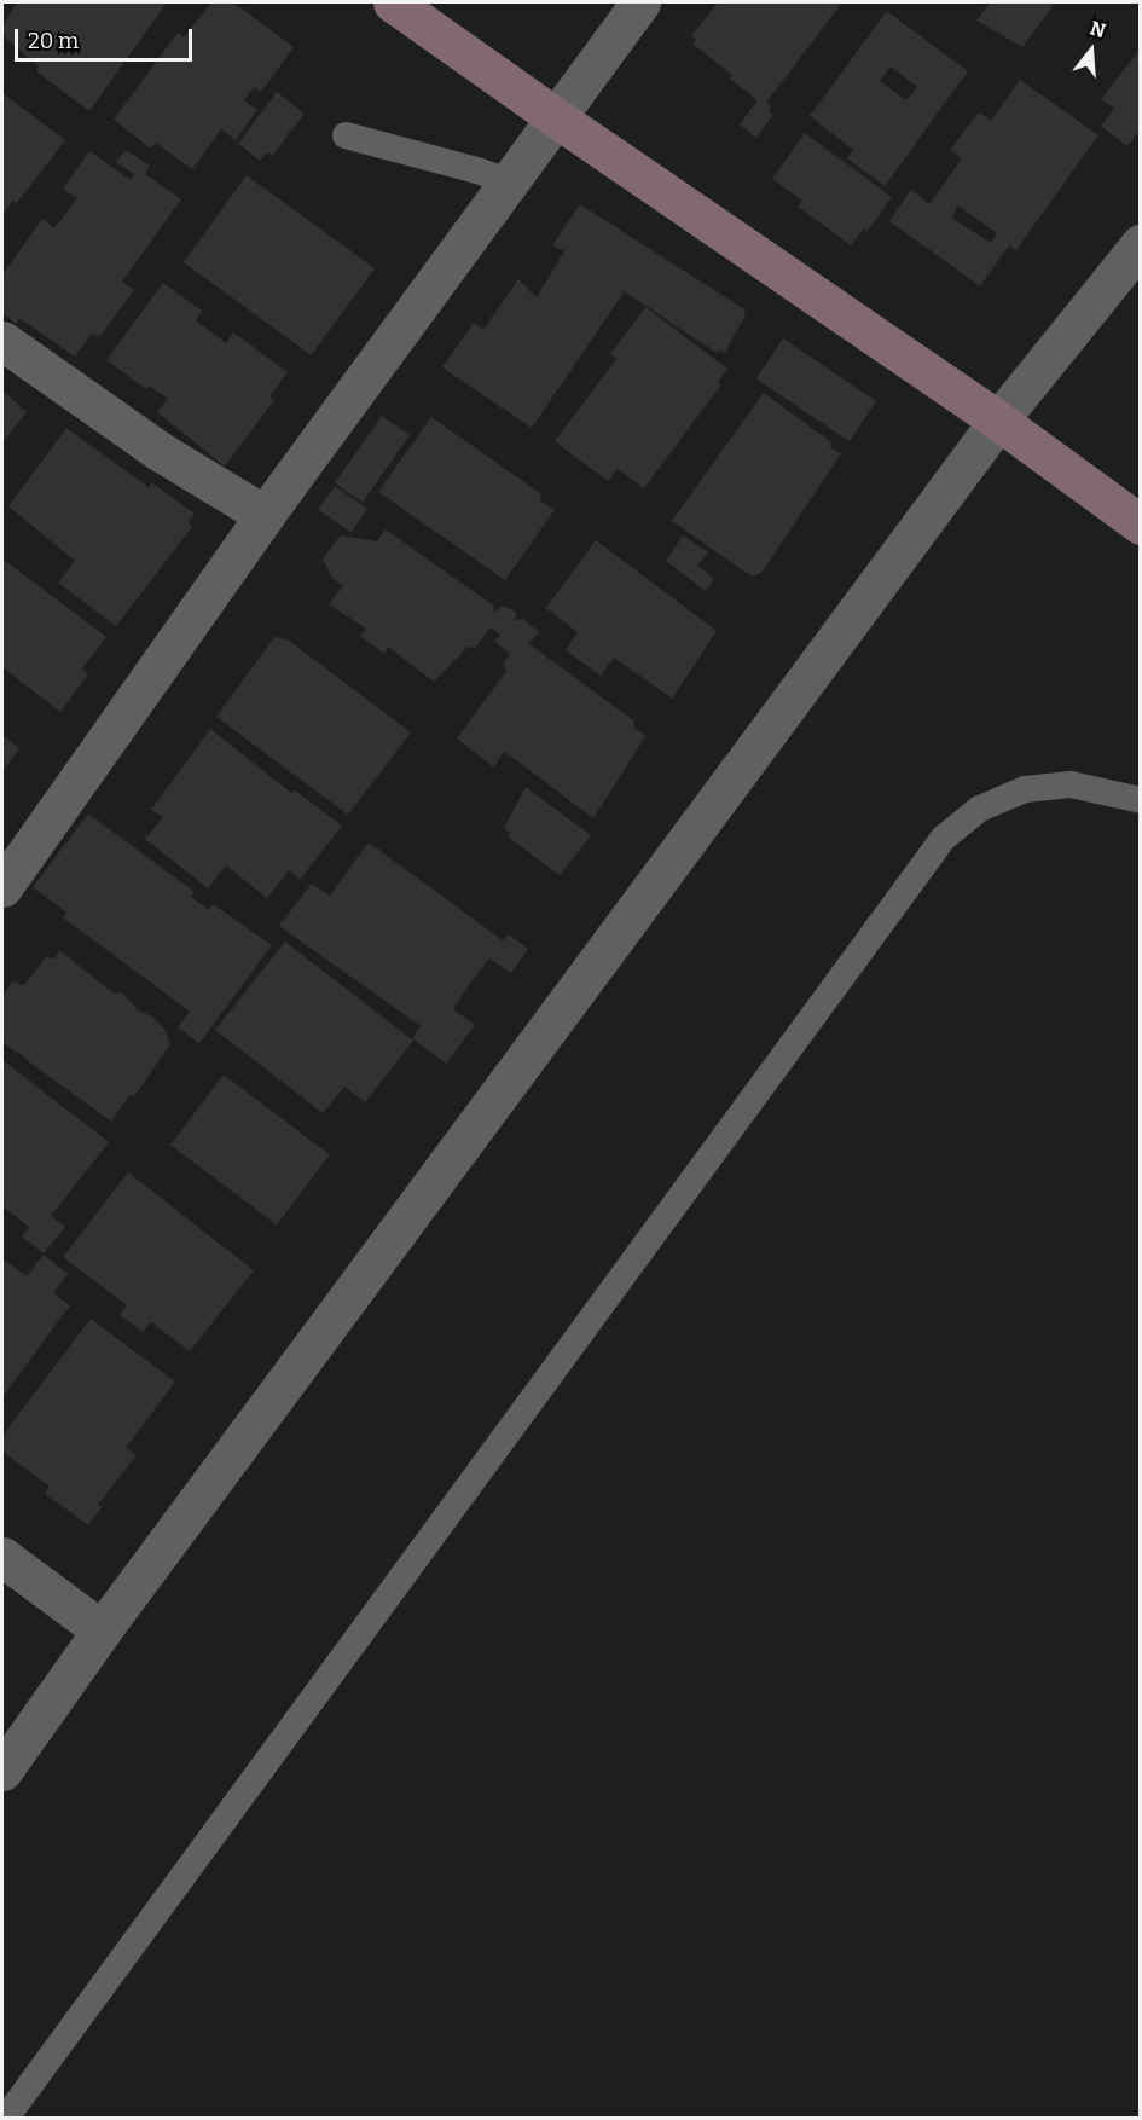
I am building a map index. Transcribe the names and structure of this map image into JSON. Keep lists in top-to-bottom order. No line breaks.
{"scale_bar":"20 m","north":"top"}
